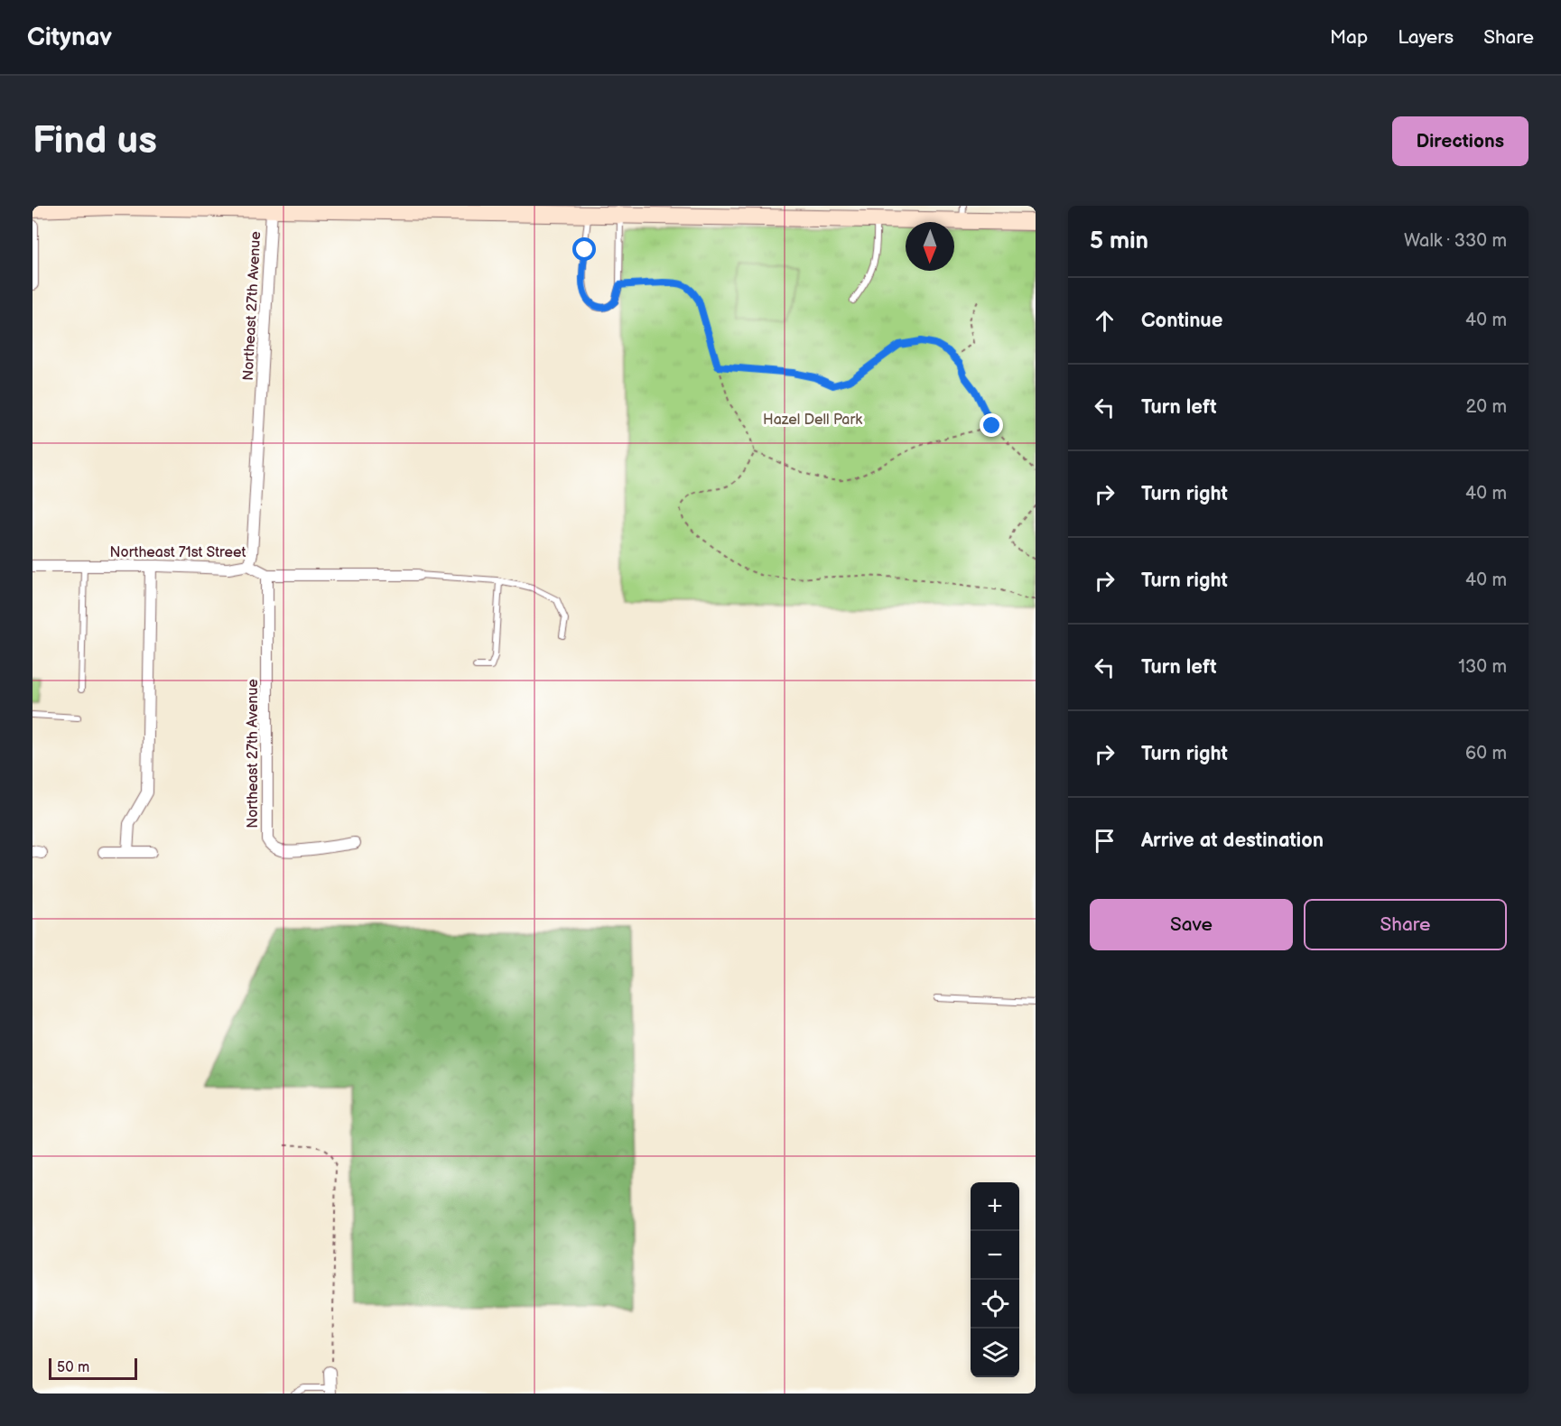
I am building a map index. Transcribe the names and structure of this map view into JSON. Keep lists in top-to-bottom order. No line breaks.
{"streets":{"street":["Northeast 27th Avenue","Northeast 71st Street"]},"crossings":[["Northeast 27th Avenue","Northeast 71st Street"]],"parks":["Hazel Dell Park"],"scale_bar":"50 m","north":"bottom","page":{"header":"Citynav","nav":["Map","Layers","Share"],"buttons":["Directions",["Save","Share"]],"title":"Find us","heading":["5 min","Walk · 330 m"],"list":[["Continue","40 m"],["Turn left","20 m"],["Turn right","40 m"],["Turn right","40 m"],["Turn left","130 m"],["Turn right","60 m"],"Arrive at destination"],"map_buttons":["+","−"],"scale":"50 m"}}
